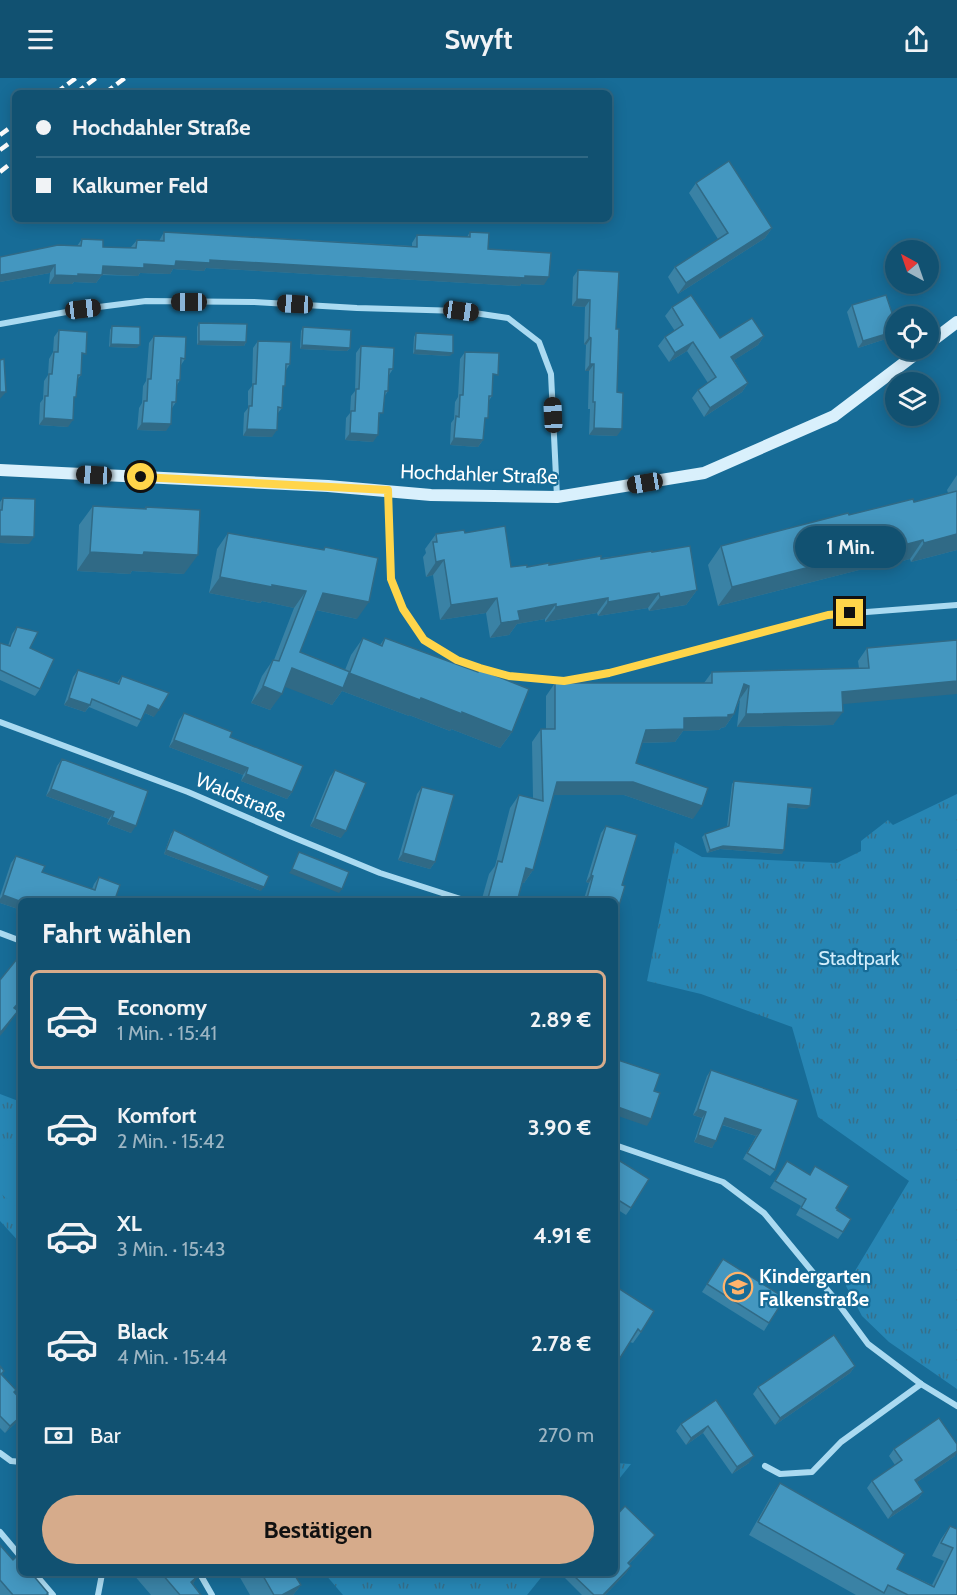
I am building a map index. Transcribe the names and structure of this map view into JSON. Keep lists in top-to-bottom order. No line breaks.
{"streets":{"main road":["Hochdahler Straße"],"street":["Waldstraße"]},"parks":["Stadtpark"],"places":{"school or university":["Kindergarten Falkenstraße"]},"north":"top left","page":{"header":"Swyft","banner":["Hochdahler Straße","Kalkumer Feld"],"bubble":"1 Min.","heading":"Fahrt wählen","list":[{"name":"Economy","note":"1 Min. · 15:41","value":"2.89 €"},{"name":"Komfort","note":"2 Min. · 15:42","value":"3.90 €"},{"name":"XL","note":"3 Min. · 15:43","value":"4.91 €"},{"name":"Black","note":"4 Min. · 15:44","value":"2.78 €"}],"pay":["Bar","270 m"],"buttons":"Bestätigen"}}
